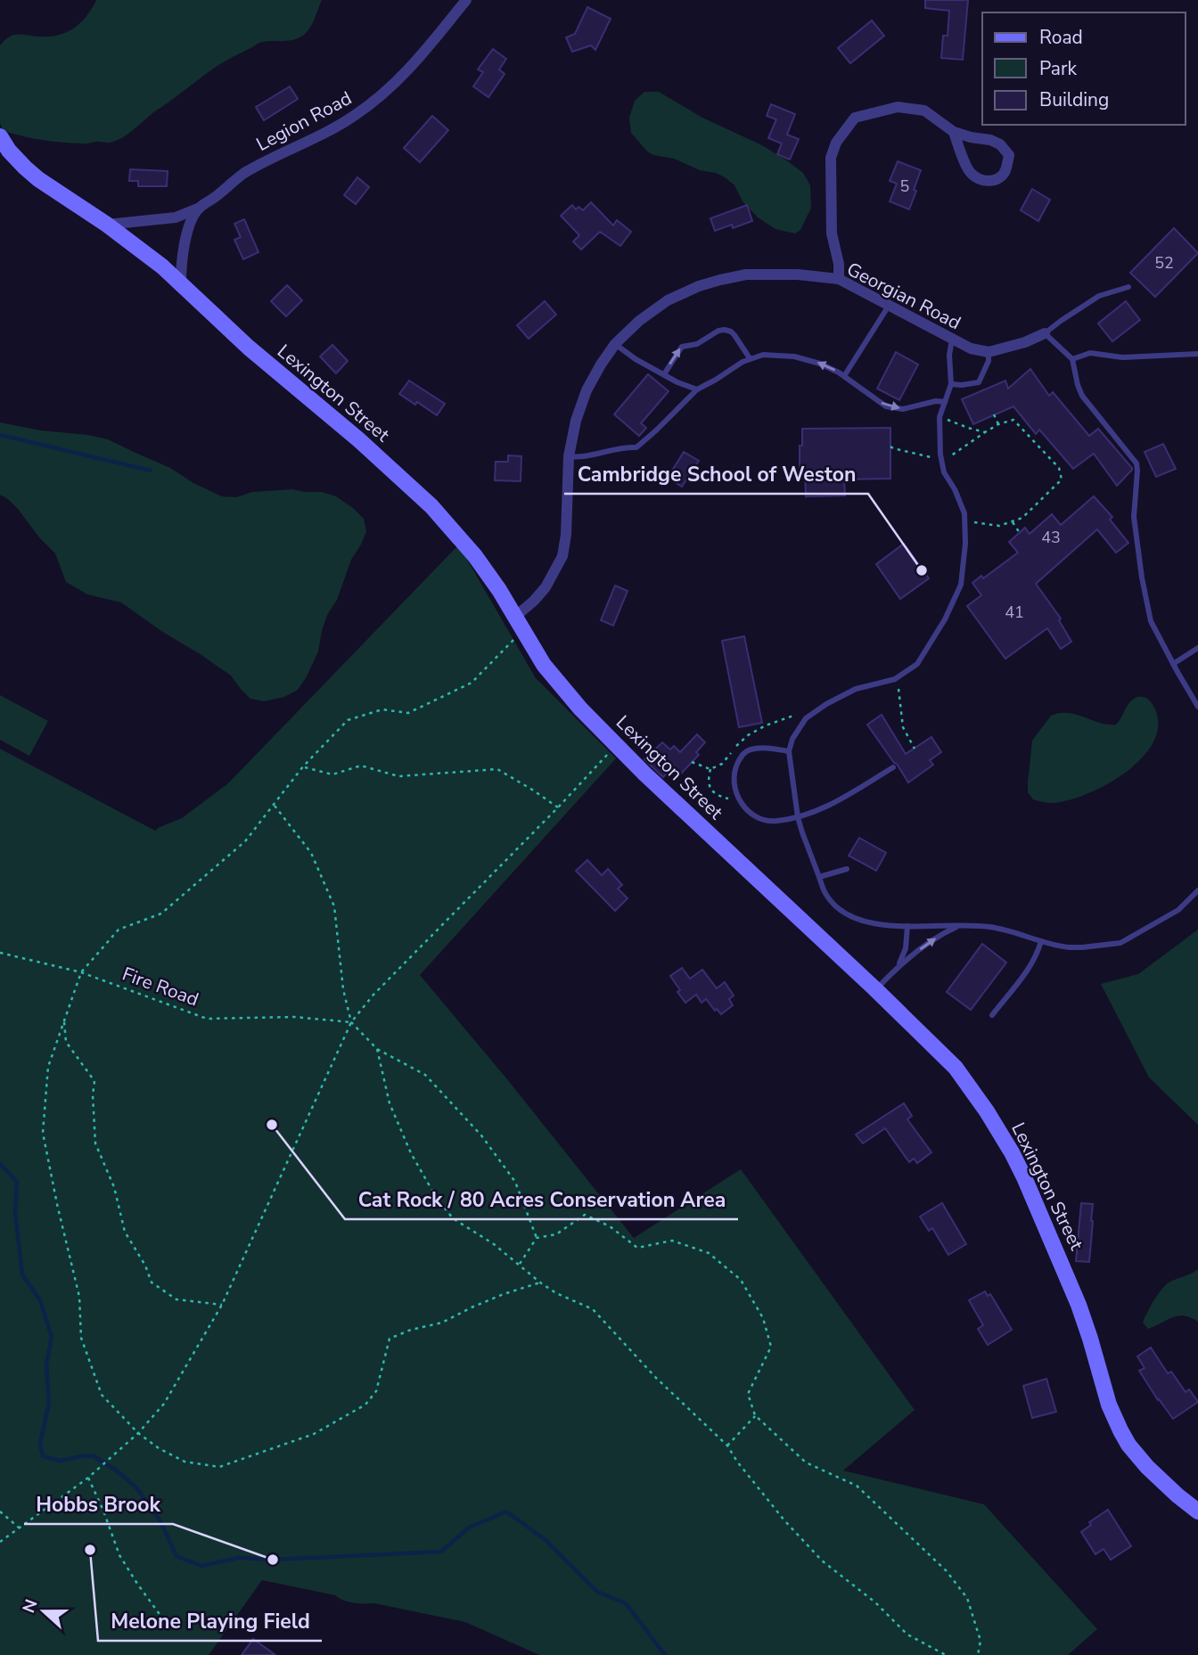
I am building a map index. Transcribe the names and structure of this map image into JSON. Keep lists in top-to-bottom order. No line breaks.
{"streets":{"street":["Legion Road","Georgian Road","Lexington Street"],"path":["Fire Road"]},"crossings":[["Legion Road","Lexington Street"],["Georgian Road","Lexington Street"]],"places":["Cambridge School of Weston","Cat Rock / 80 Acres Conservation Area","Melone Playing Field","Hobbs Brook"],"house_numbers":["5","52","43","41"],"legend":["Road","Park","Building"],"north":"left"}
